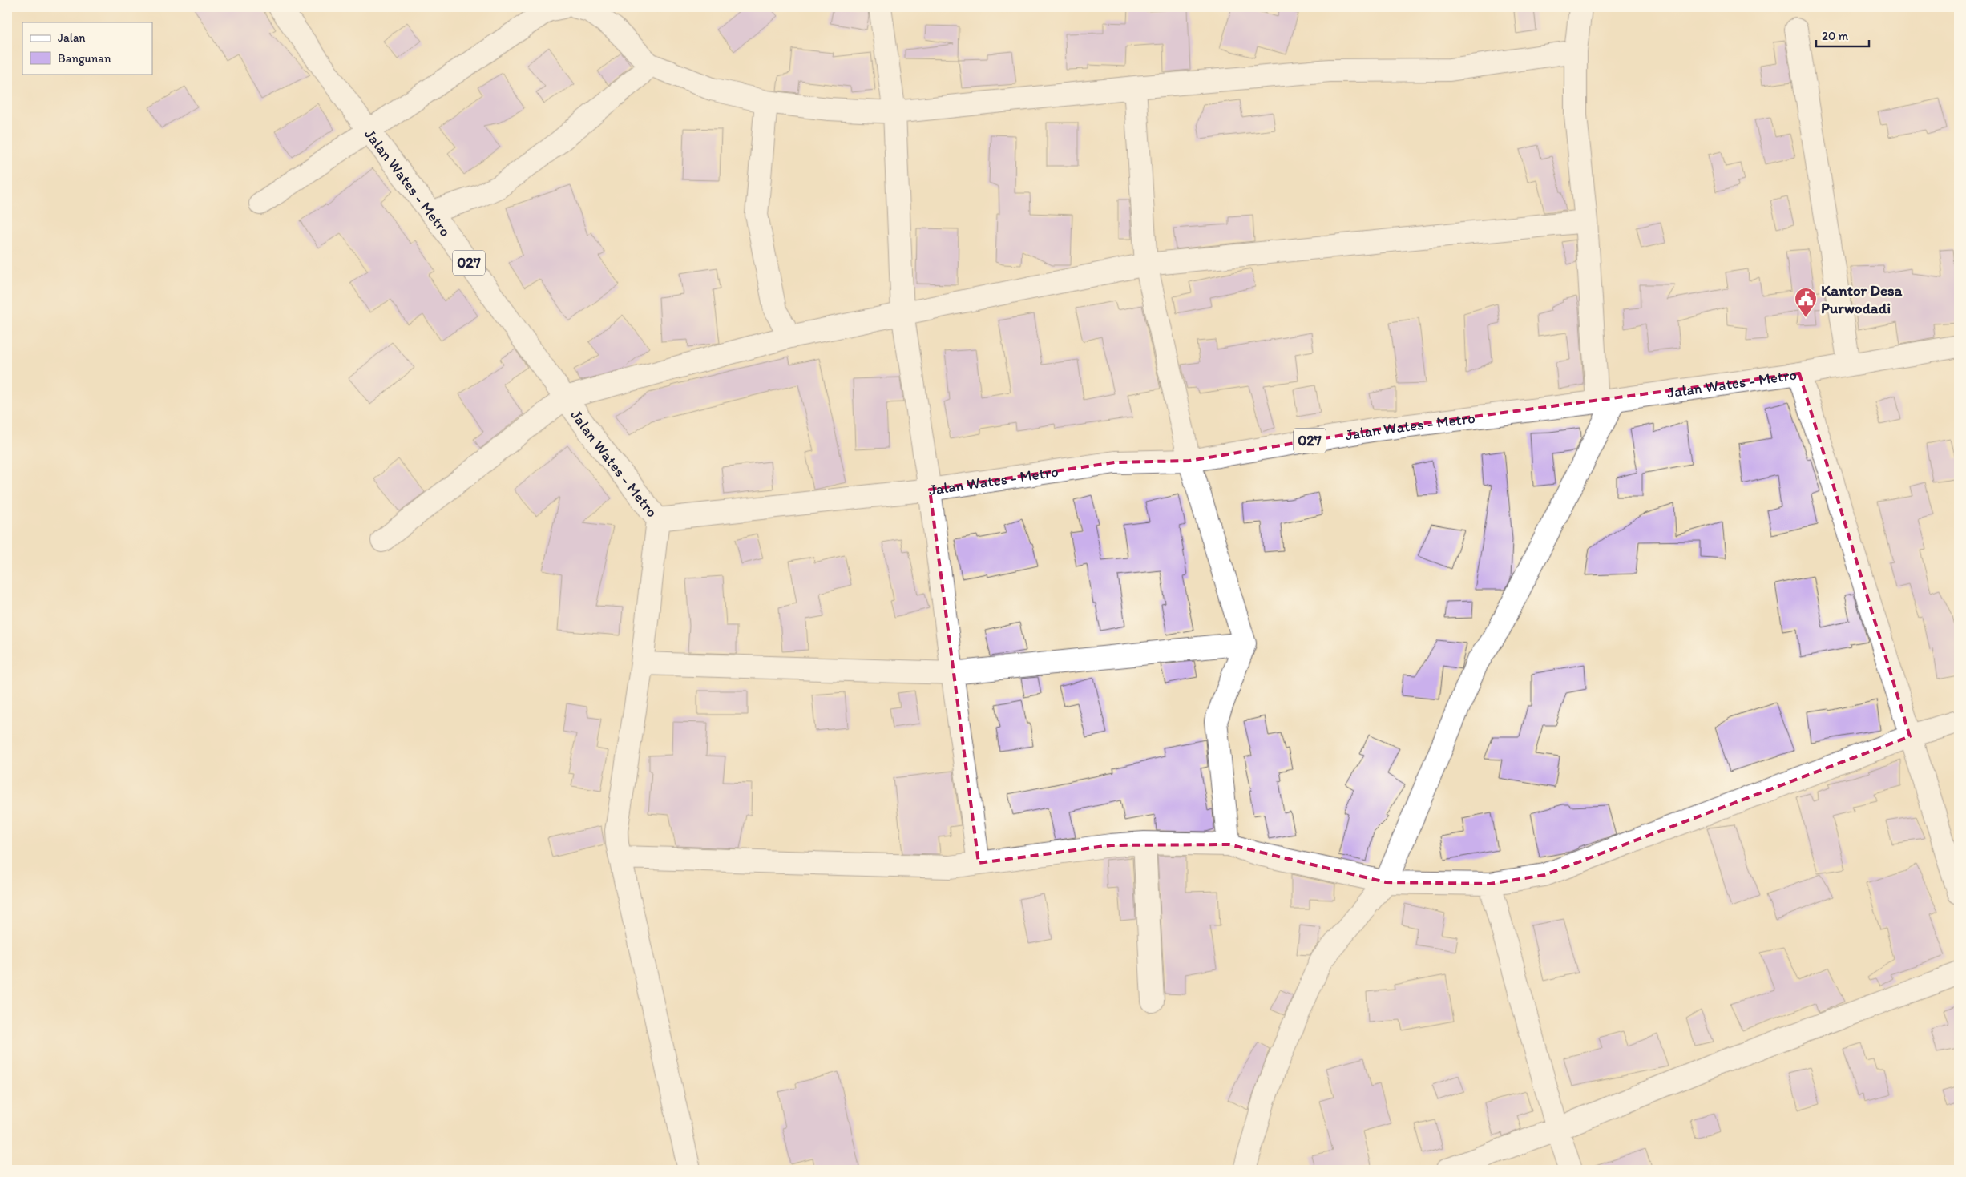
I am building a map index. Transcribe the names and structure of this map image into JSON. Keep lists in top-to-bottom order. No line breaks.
{"streets":{"street":["Jalan Wates - Metro","027"]},"places":{"public building":["Kantor Desa Purwodadi"]},"legend":["Jalan","Bangunan"],"scale_bar":"20 m"}
